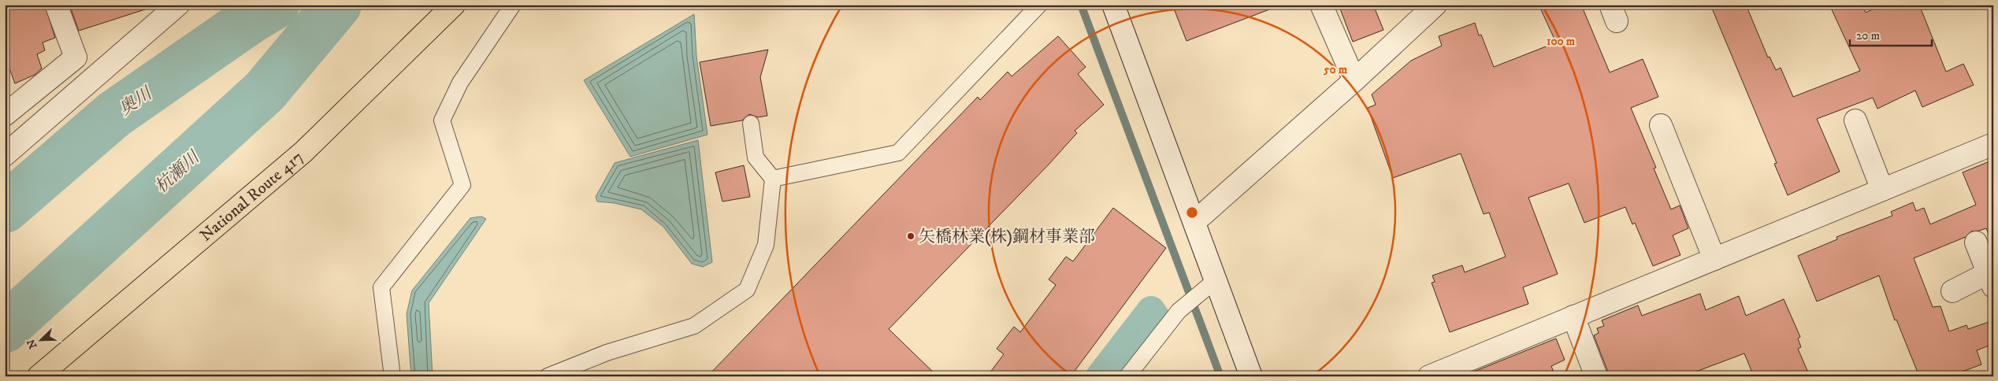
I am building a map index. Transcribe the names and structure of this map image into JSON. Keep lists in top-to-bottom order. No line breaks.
{"streets":{"highway":["National Route 417"]},"water":["奥川","杭瀬川"],"places":["矢橋林業(株)鋼材事業部"],"scale_bar":"20 m","north":"bottom left","rings":["100 m","50 m"]}
